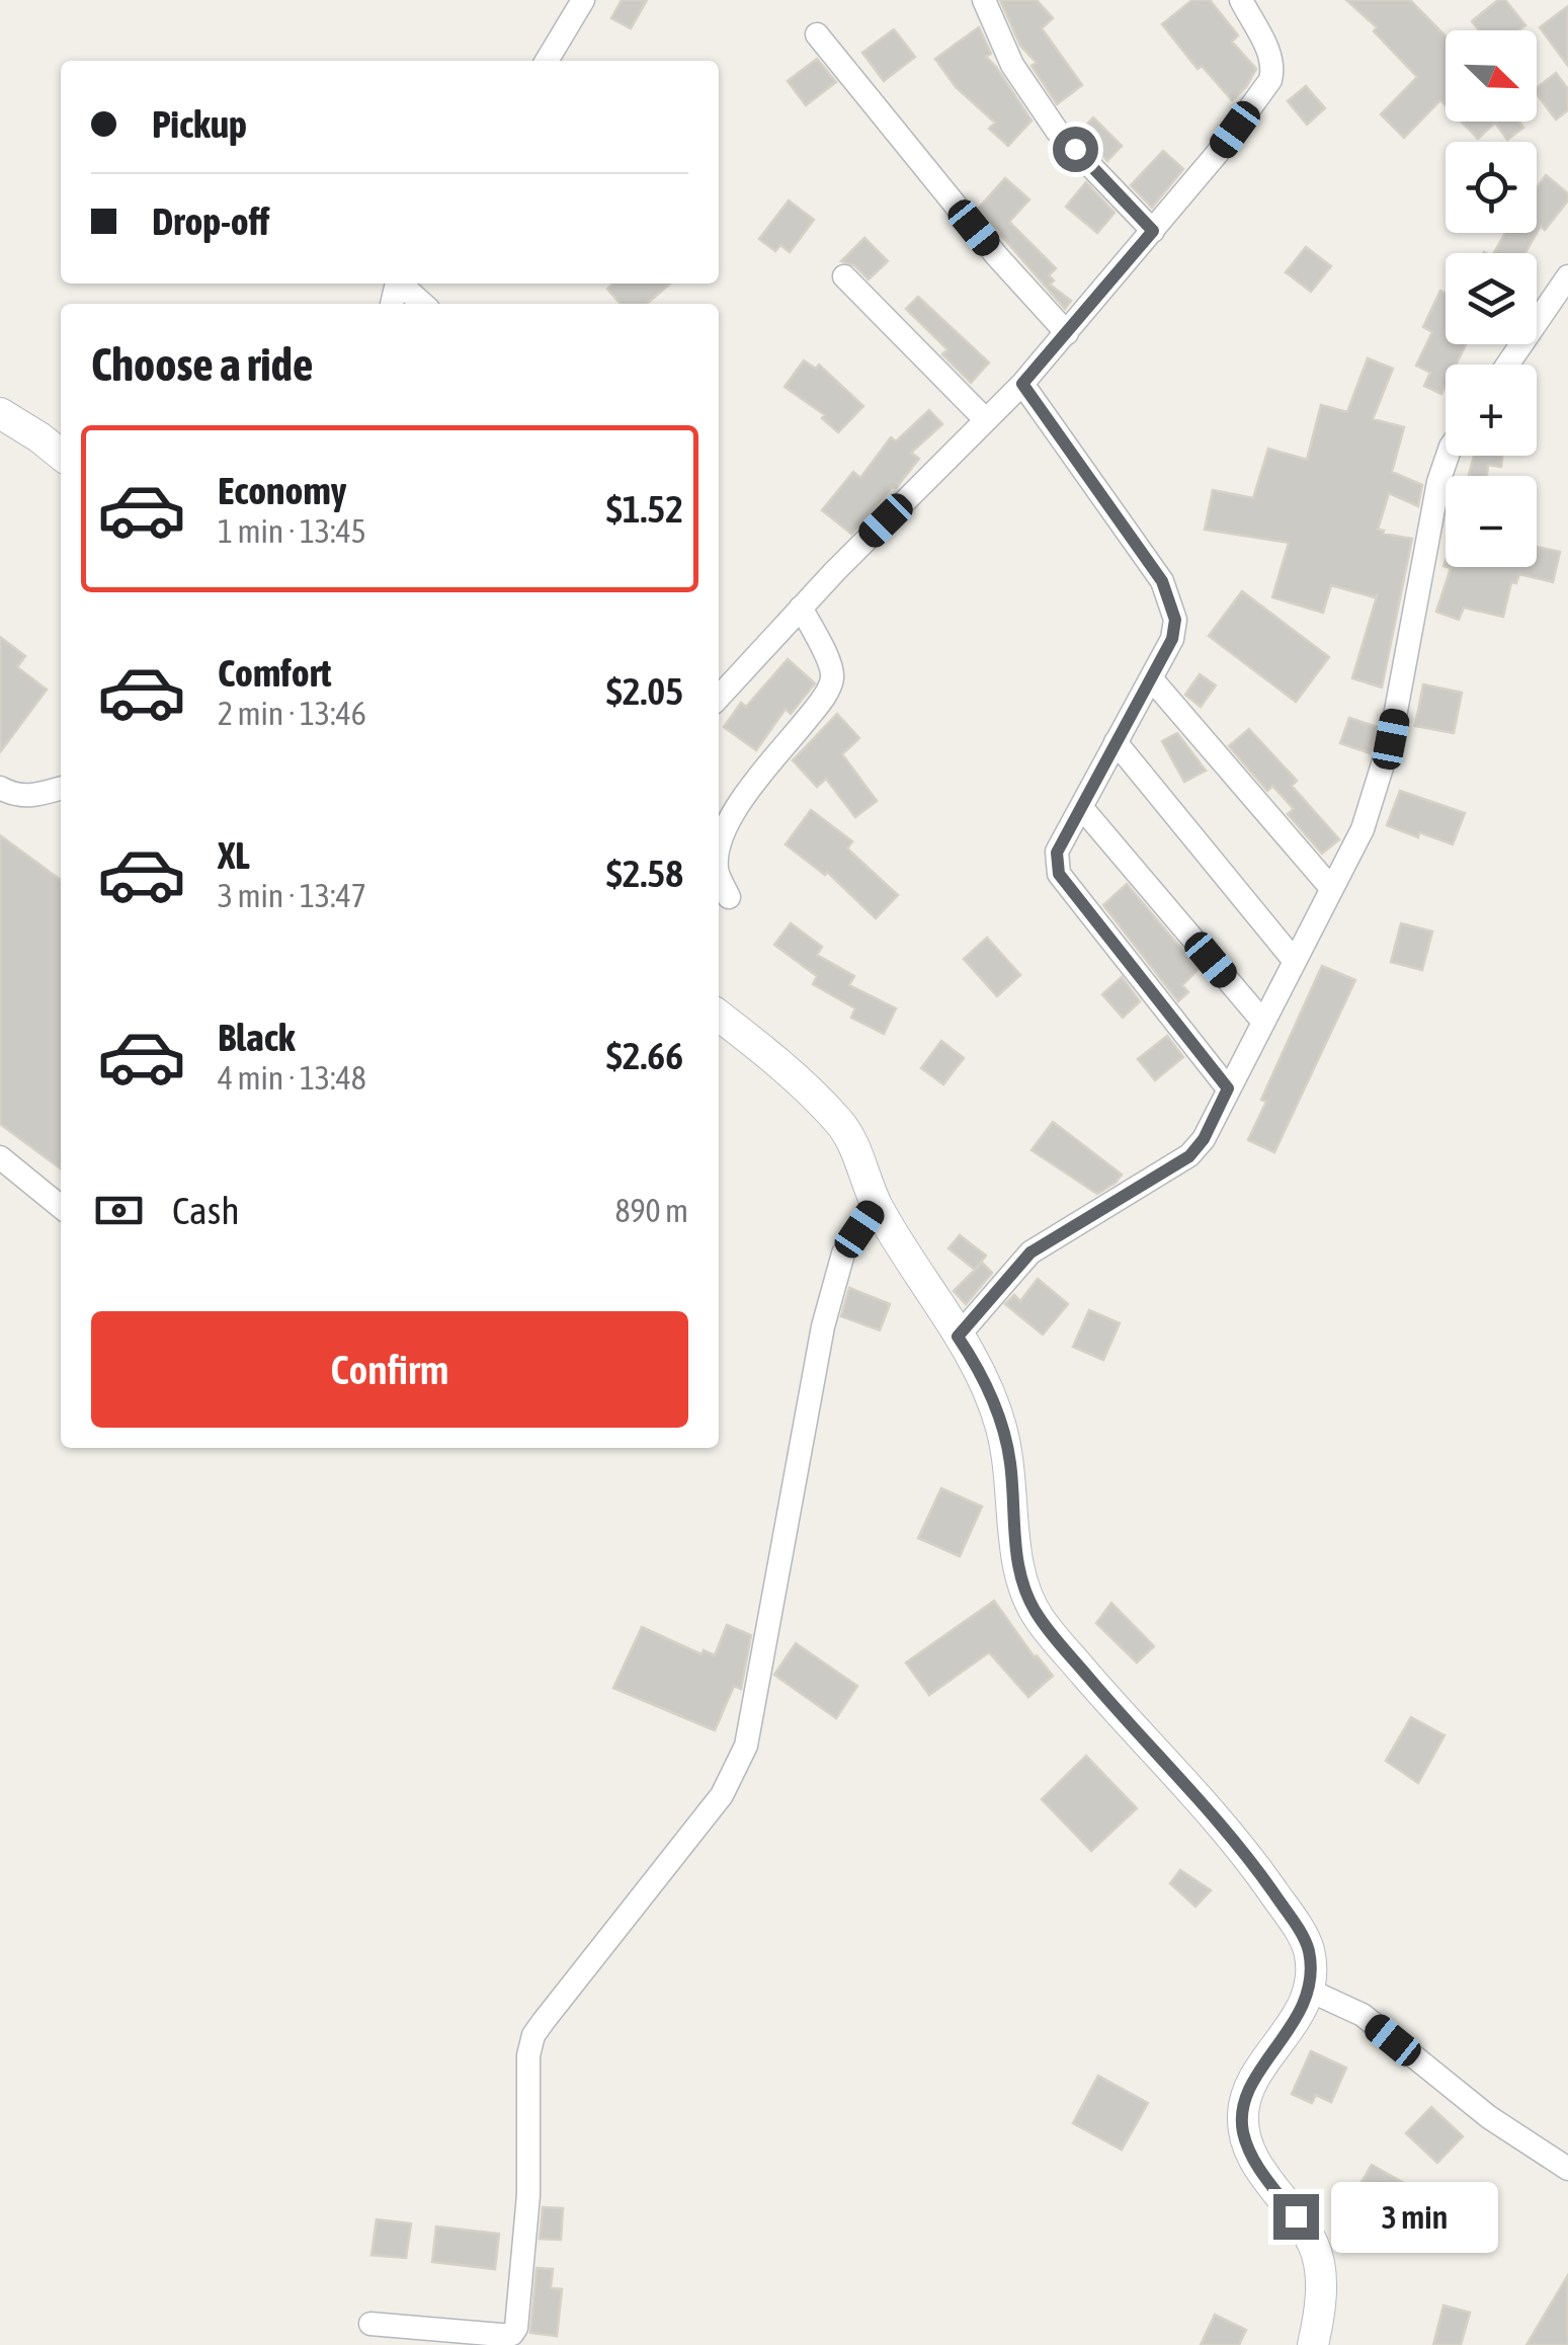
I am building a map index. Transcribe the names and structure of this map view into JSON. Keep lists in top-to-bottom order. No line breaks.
{"north":"bottom right","page":{"map_buttons":["+","−"],"banner":["Pickup","Drop-off"],"heading":"Choose a ride","list":[{"name":"Economy","note":"1 min · 13:45","value":"$1.52"},{"name":"Comfort","note":"2 min · 13:46","value":"$2.05"},{"name":"XL","note":"3 min · 13:47","value":"$2.58"},{"name":"Black","note":"4 min · 13:48","value":"$2.66"}],"pay":["Cash","890 m"],"buttons":"Confirm","bubble":"3 min"}}
